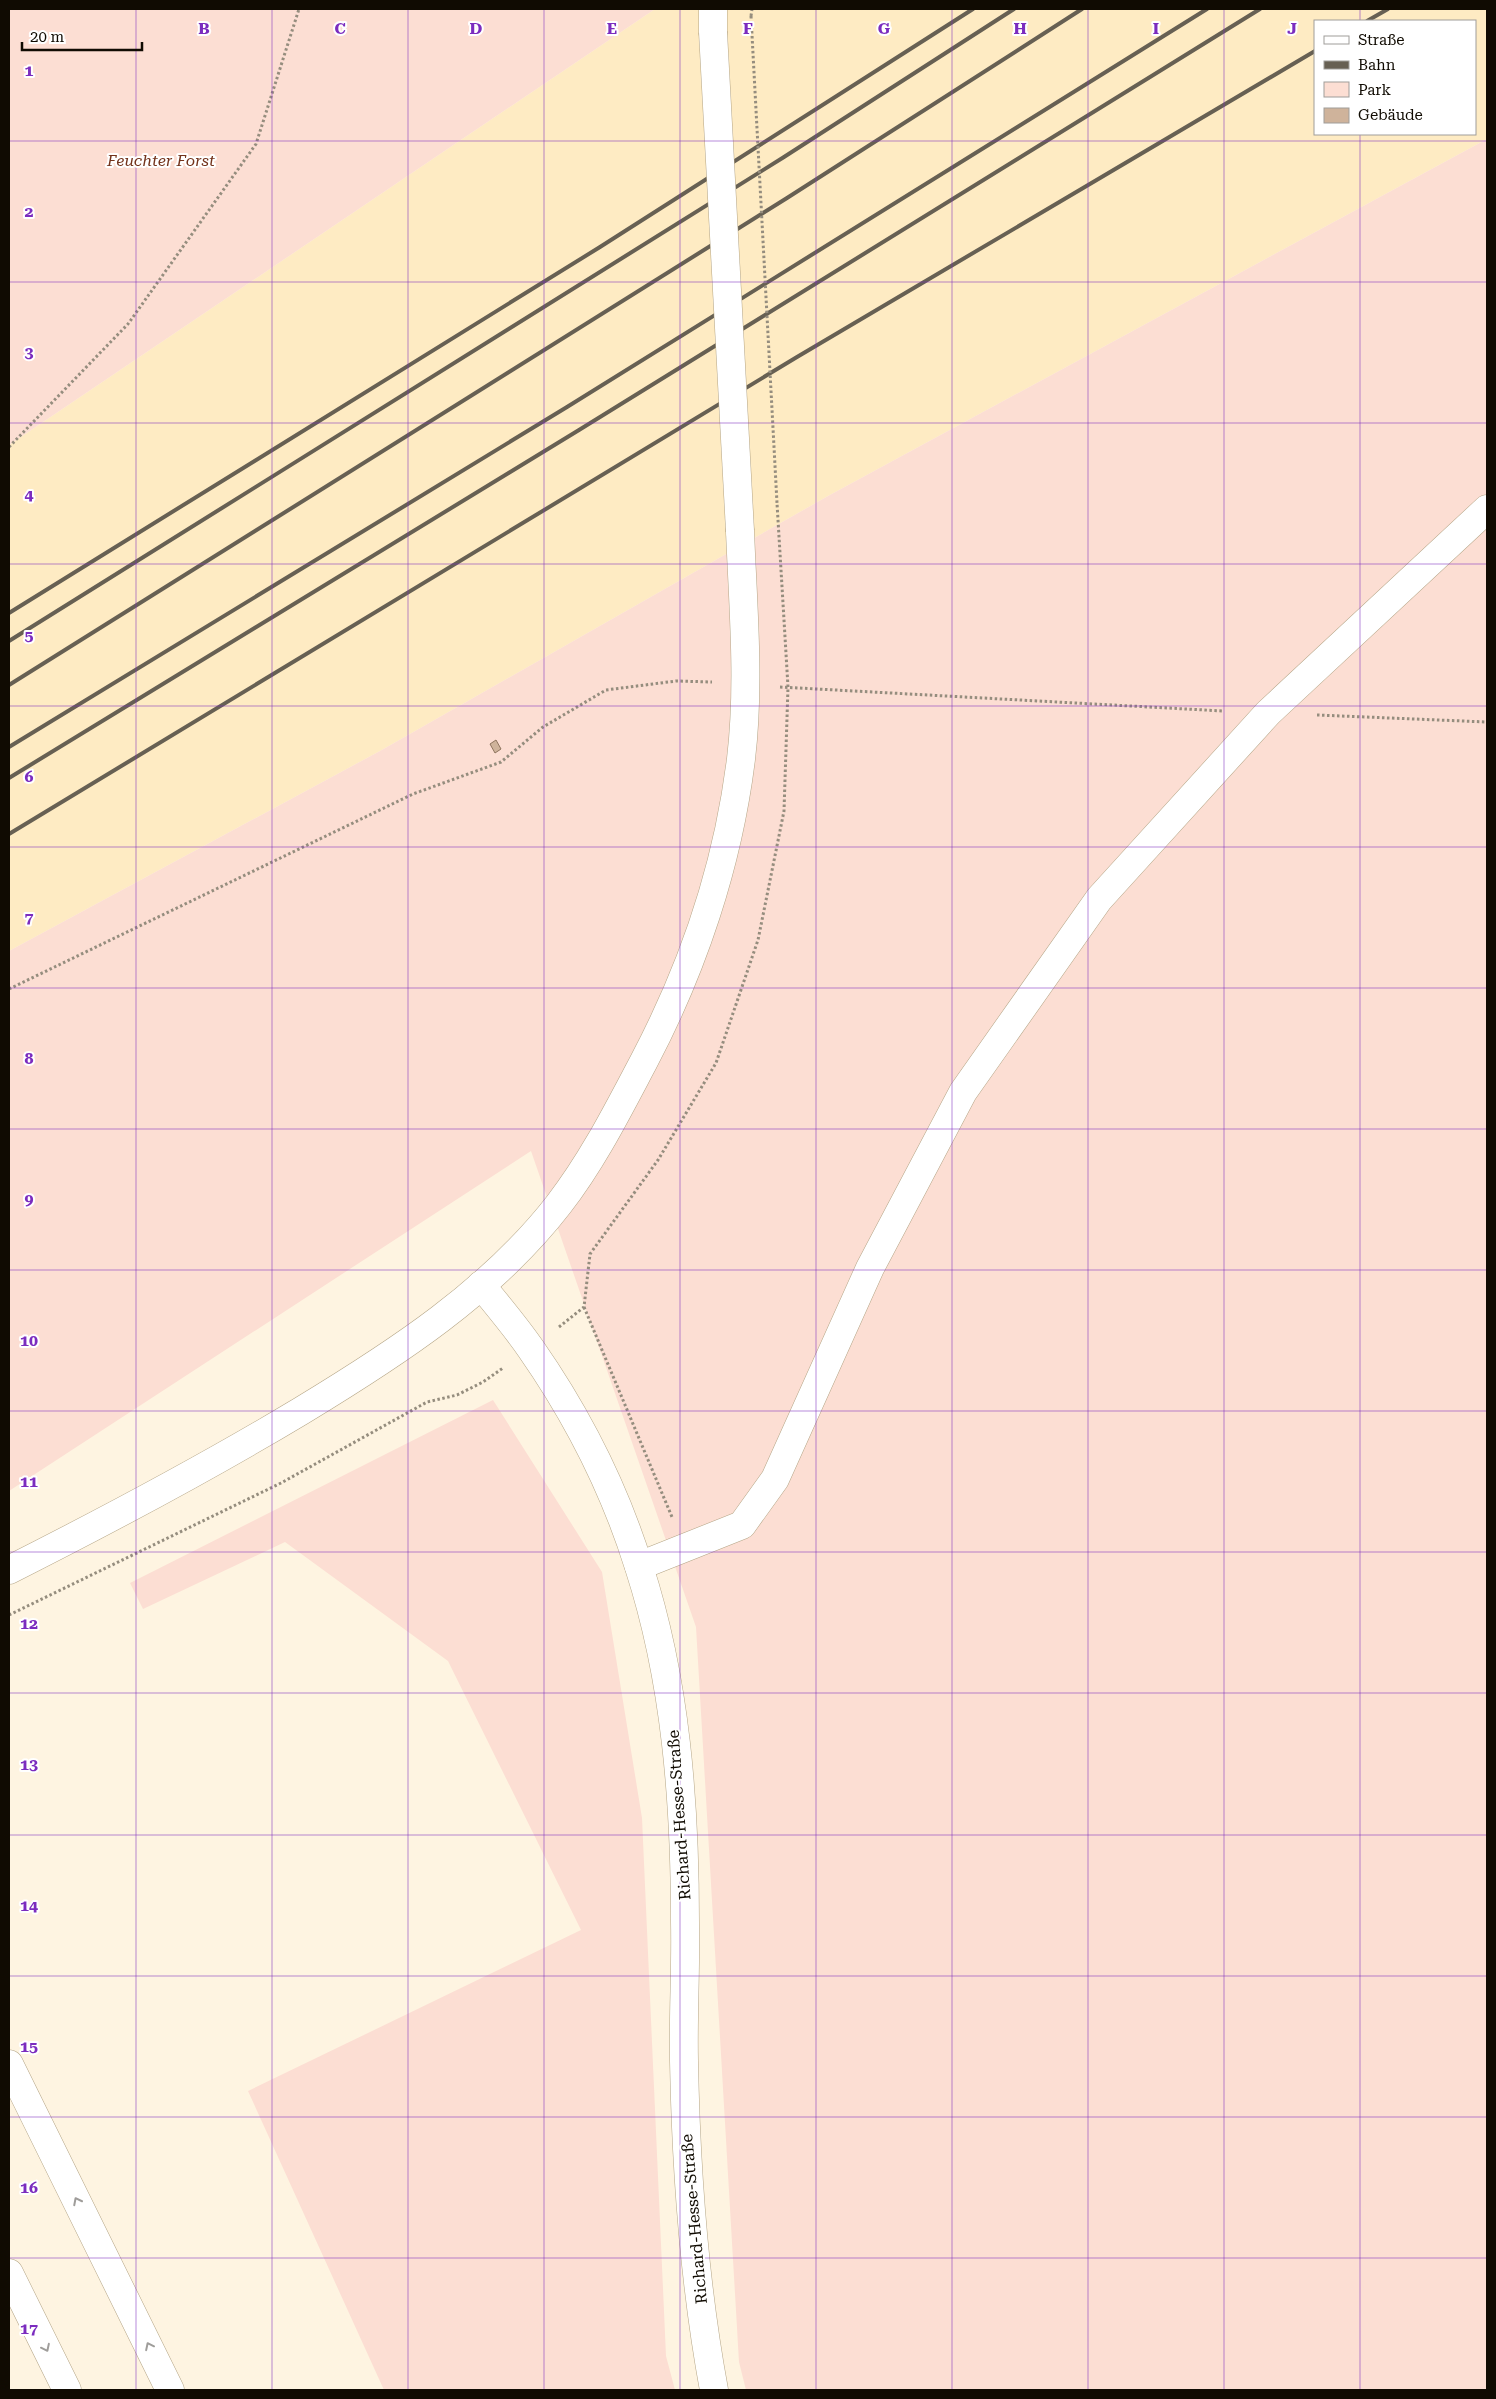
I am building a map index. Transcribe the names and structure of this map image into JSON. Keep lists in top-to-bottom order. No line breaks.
{"streets":{"main road":["Richard-Hesse-Straße"]},"parks":["Feuchter Forst"],"legend":["Straße","Bahn","Park","Gebäude"],"scale_bar":"20 m","grid":{"columns":["B","C","D","E","F","G","H","I","J"],"rows":["1","2","3","4","5","6","7","8","9","10","11","12","13","14","15","16","17"]}}
